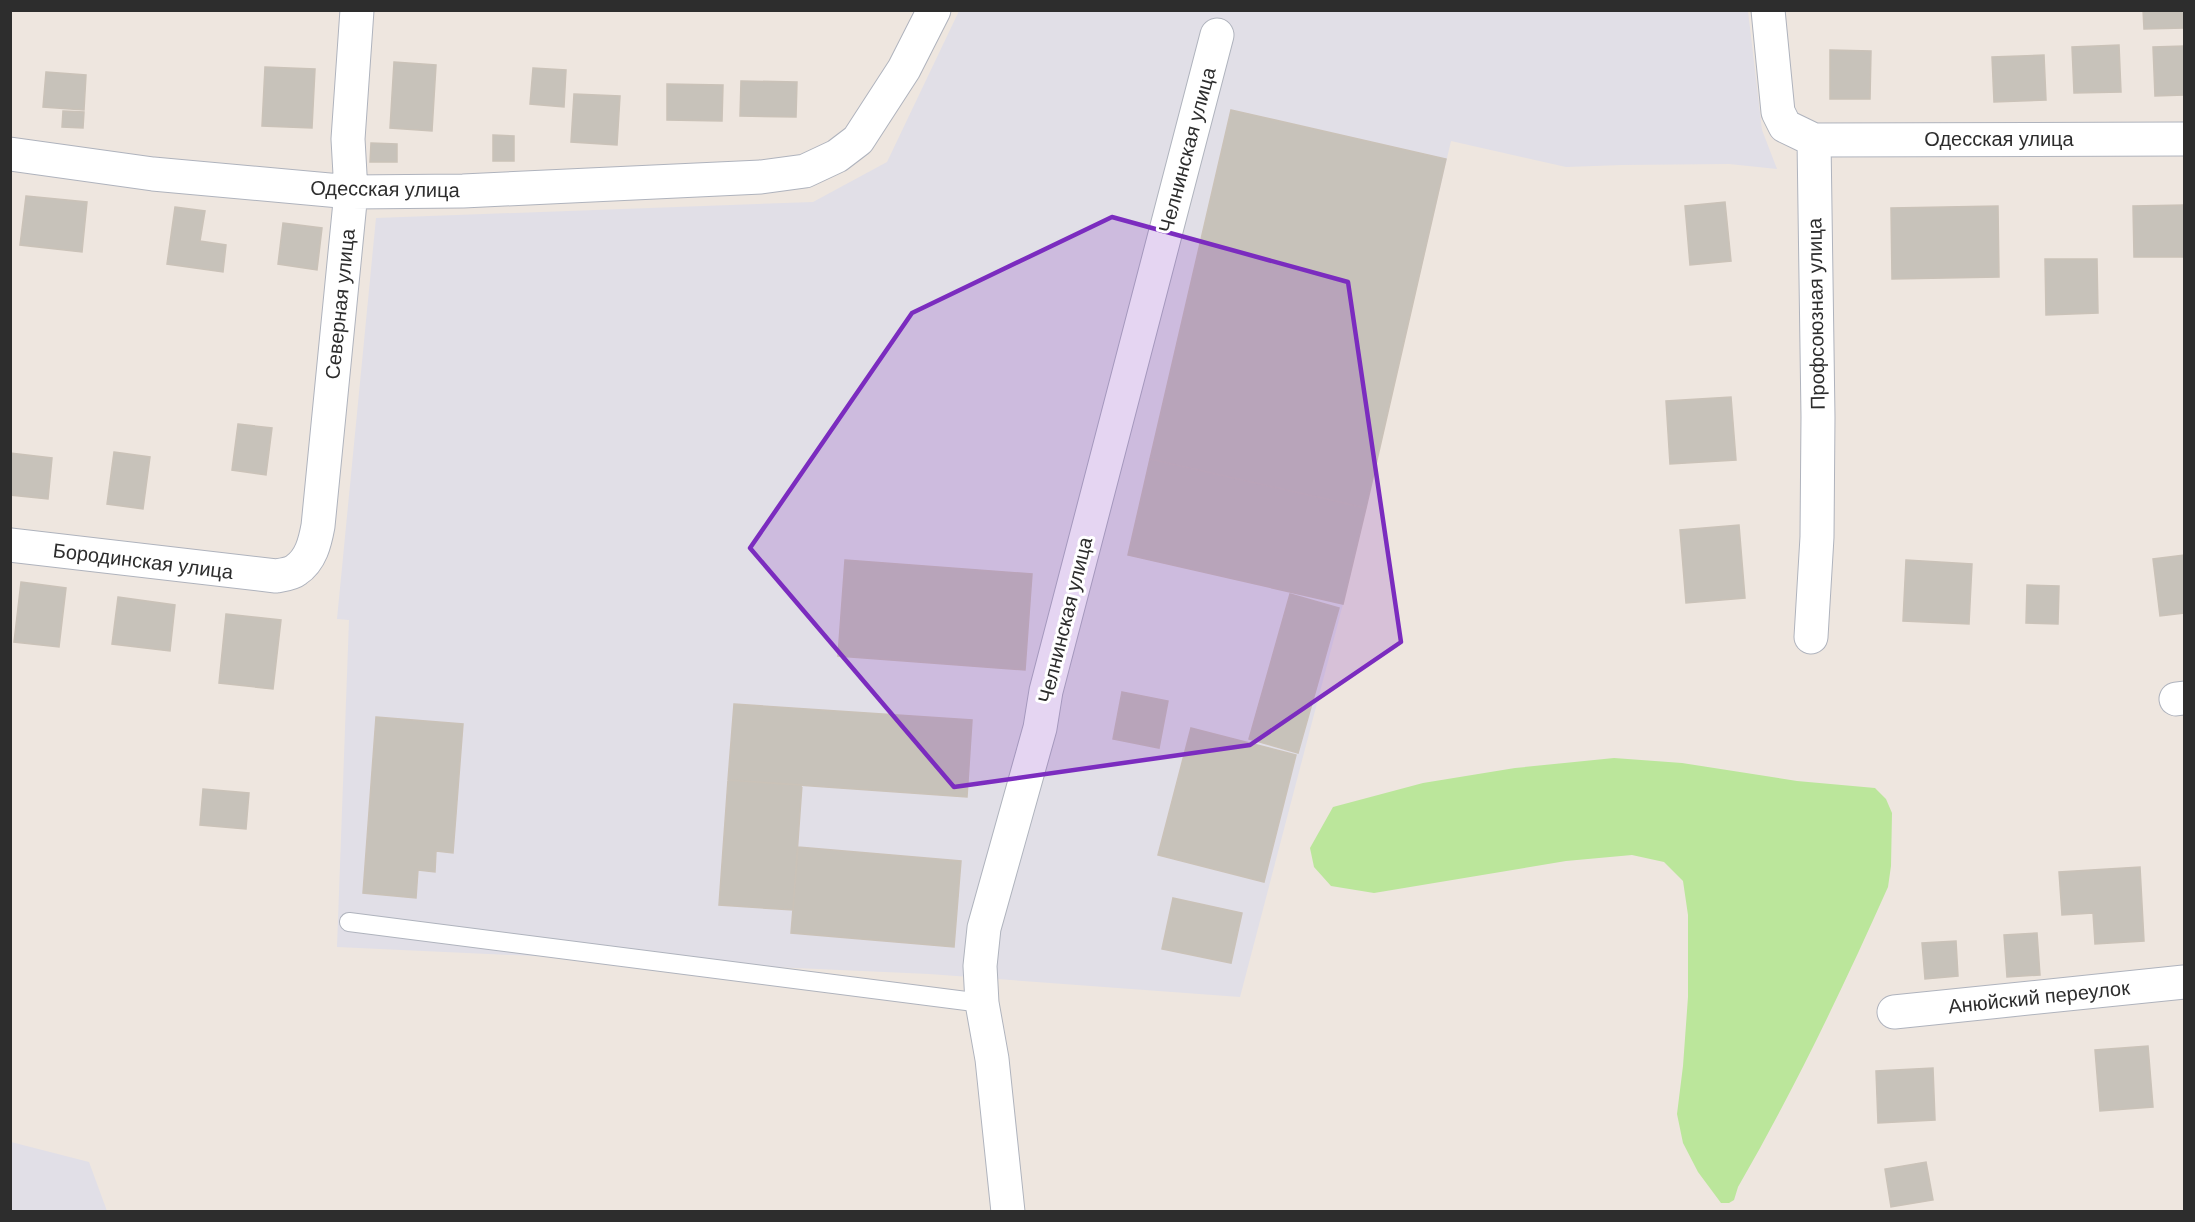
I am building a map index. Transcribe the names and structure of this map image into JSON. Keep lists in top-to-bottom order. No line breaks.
{"streets":{"street":["Одесская улица","Челнинская улица","Северная улица","Профсоюзная улица","Бородинская улица","Анюйский переулок"]},"crossings":[["Одесская улица","Северная улица"],["Одесская улица","Профсоюзная улица"],["Северная улица","Бородинская улица"]]}
